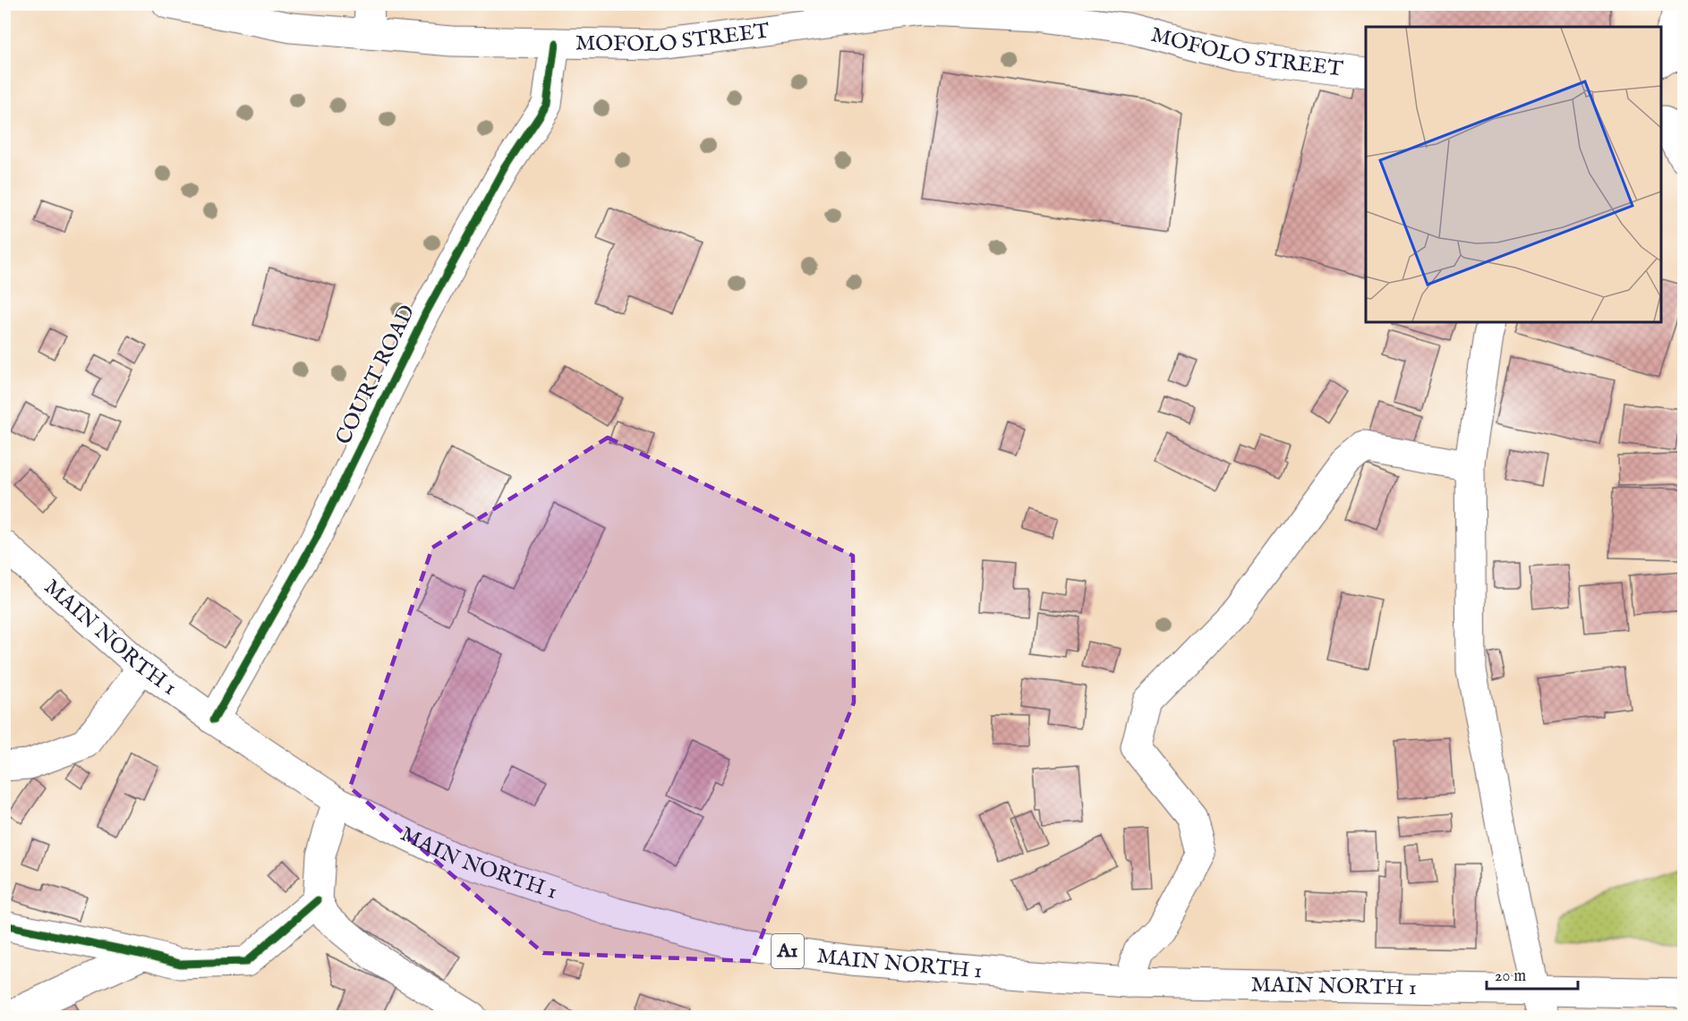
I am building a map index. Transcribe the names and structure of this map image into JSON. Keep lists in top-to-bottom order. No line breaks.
{"streets":{"main road":["MOFOLO STREET","COURT ROAD","MAIN NORTH 1","A1"]},"crossings":[["MOFOLO STREET","COURT ROAD"],["COURT ROAD","MAIN NORTH 1"]],"scale_bar":"20 m"}
